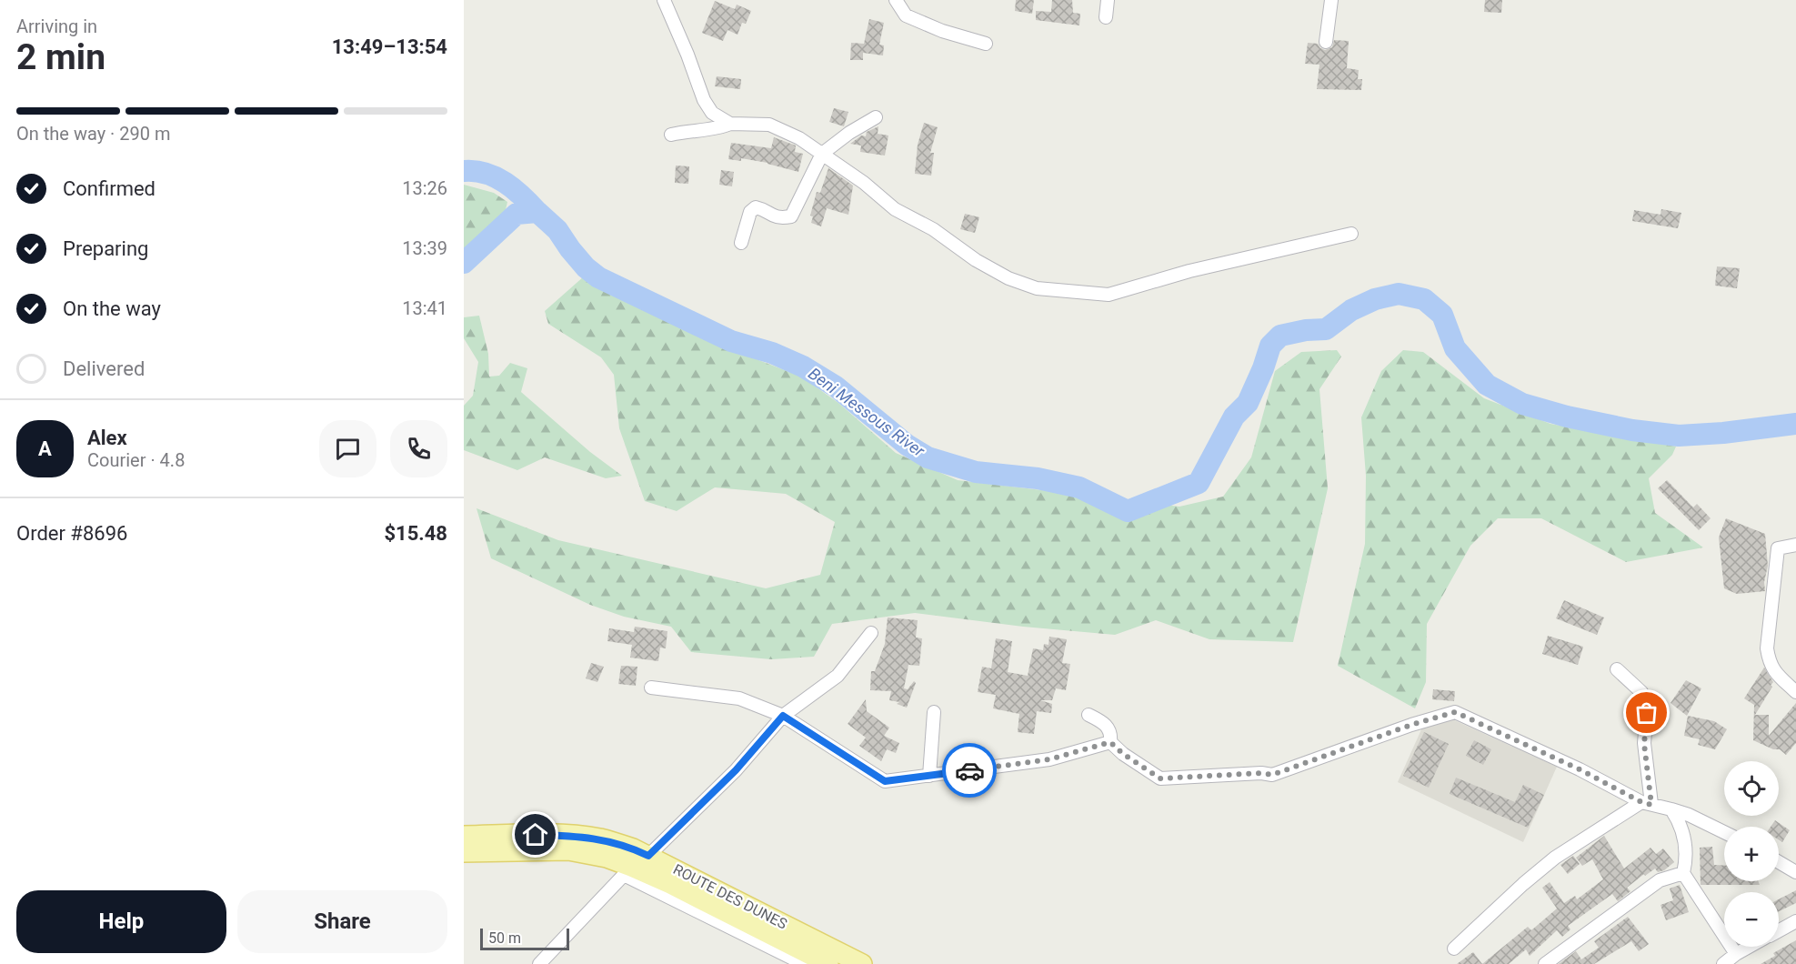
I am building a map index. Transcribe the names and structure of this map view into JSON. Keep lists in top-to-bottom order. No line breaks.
{"streets":{"main road":["ROUTE DES DUNES"]},"water":["Beni Messous River"],"scale_bar":"50 m","page":{"heading":["2 min","Arriving in","13:49–13:54"],"panel":["Alex","Courier · 4.8","Order #8696","$15.48"],"bar":"On the way · 290 m","list":[["Confirmed","13:26"],["Preparing","13:39"],["On the way","13:41"],"Delivered"],"round":"A","map_buttons":["+","−"],"buttons":["Help","Share"],"scale":"50 m"}}
